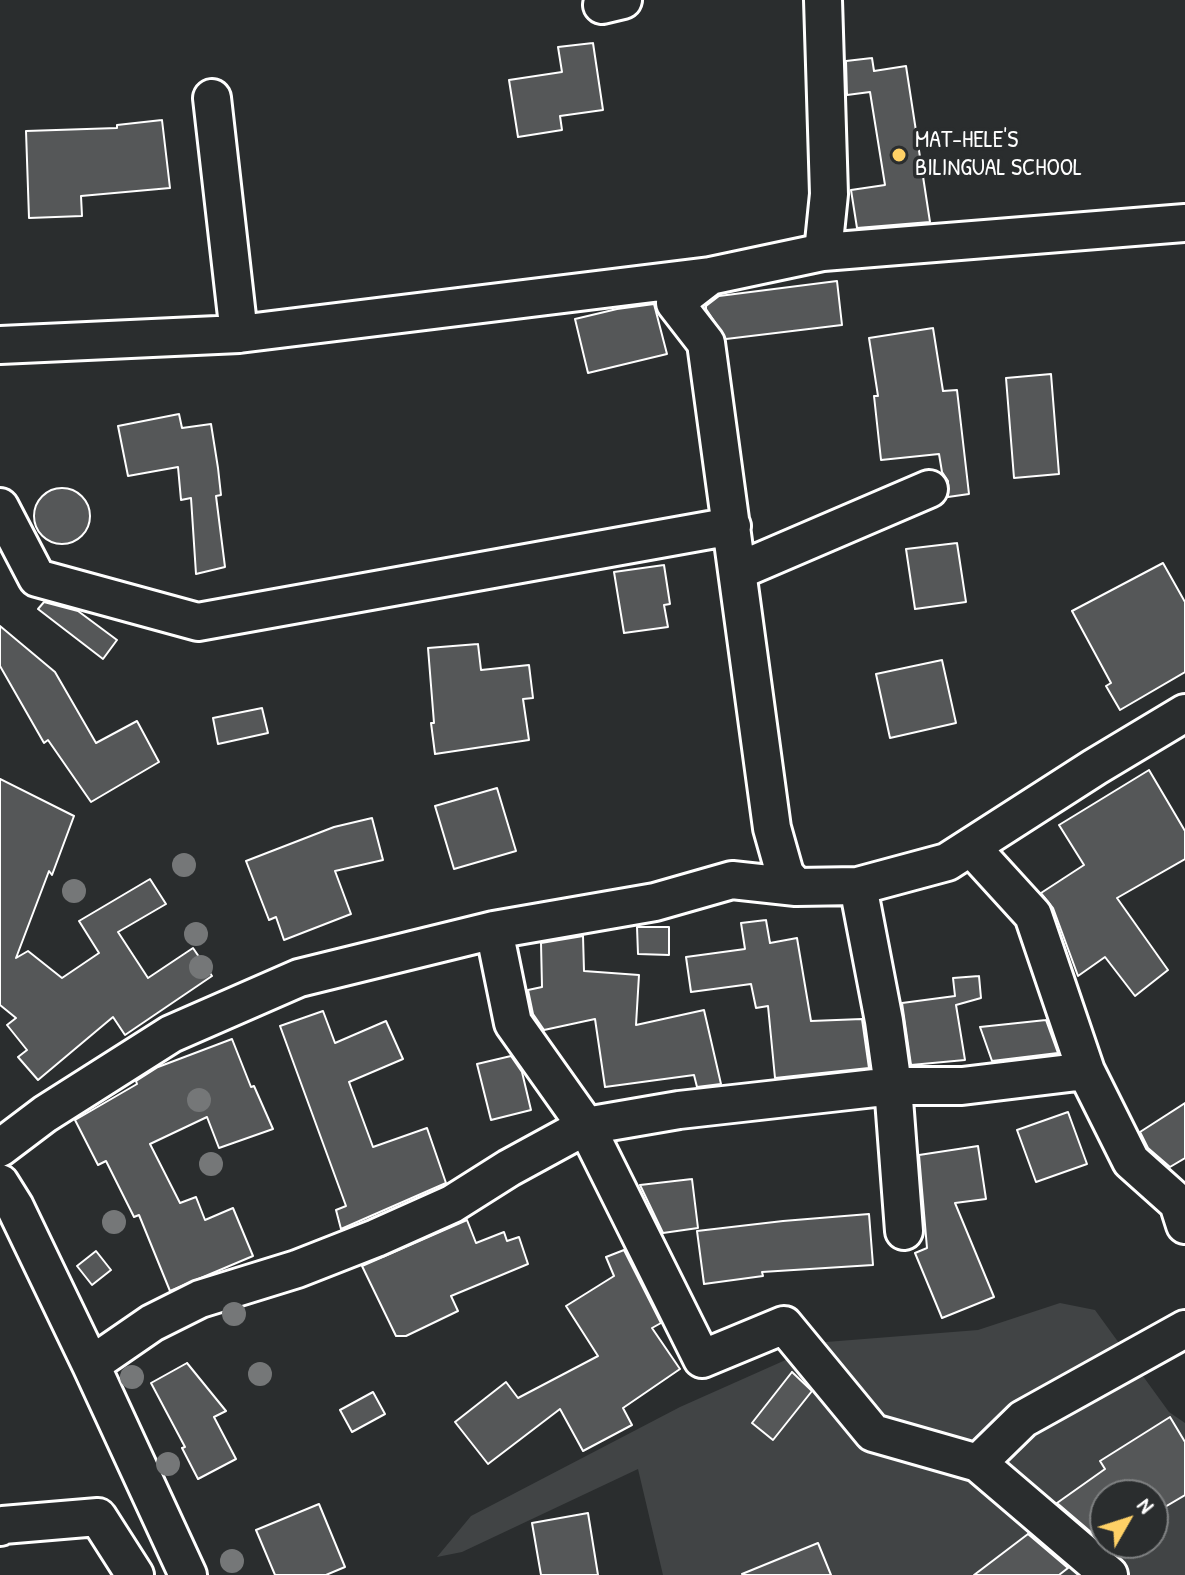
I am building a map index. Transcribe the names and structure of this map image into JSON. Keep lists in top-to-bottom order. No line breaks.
{"places":["MAT-HELE'S BILINGUAL SCHOOL"],"north":"top right"}
